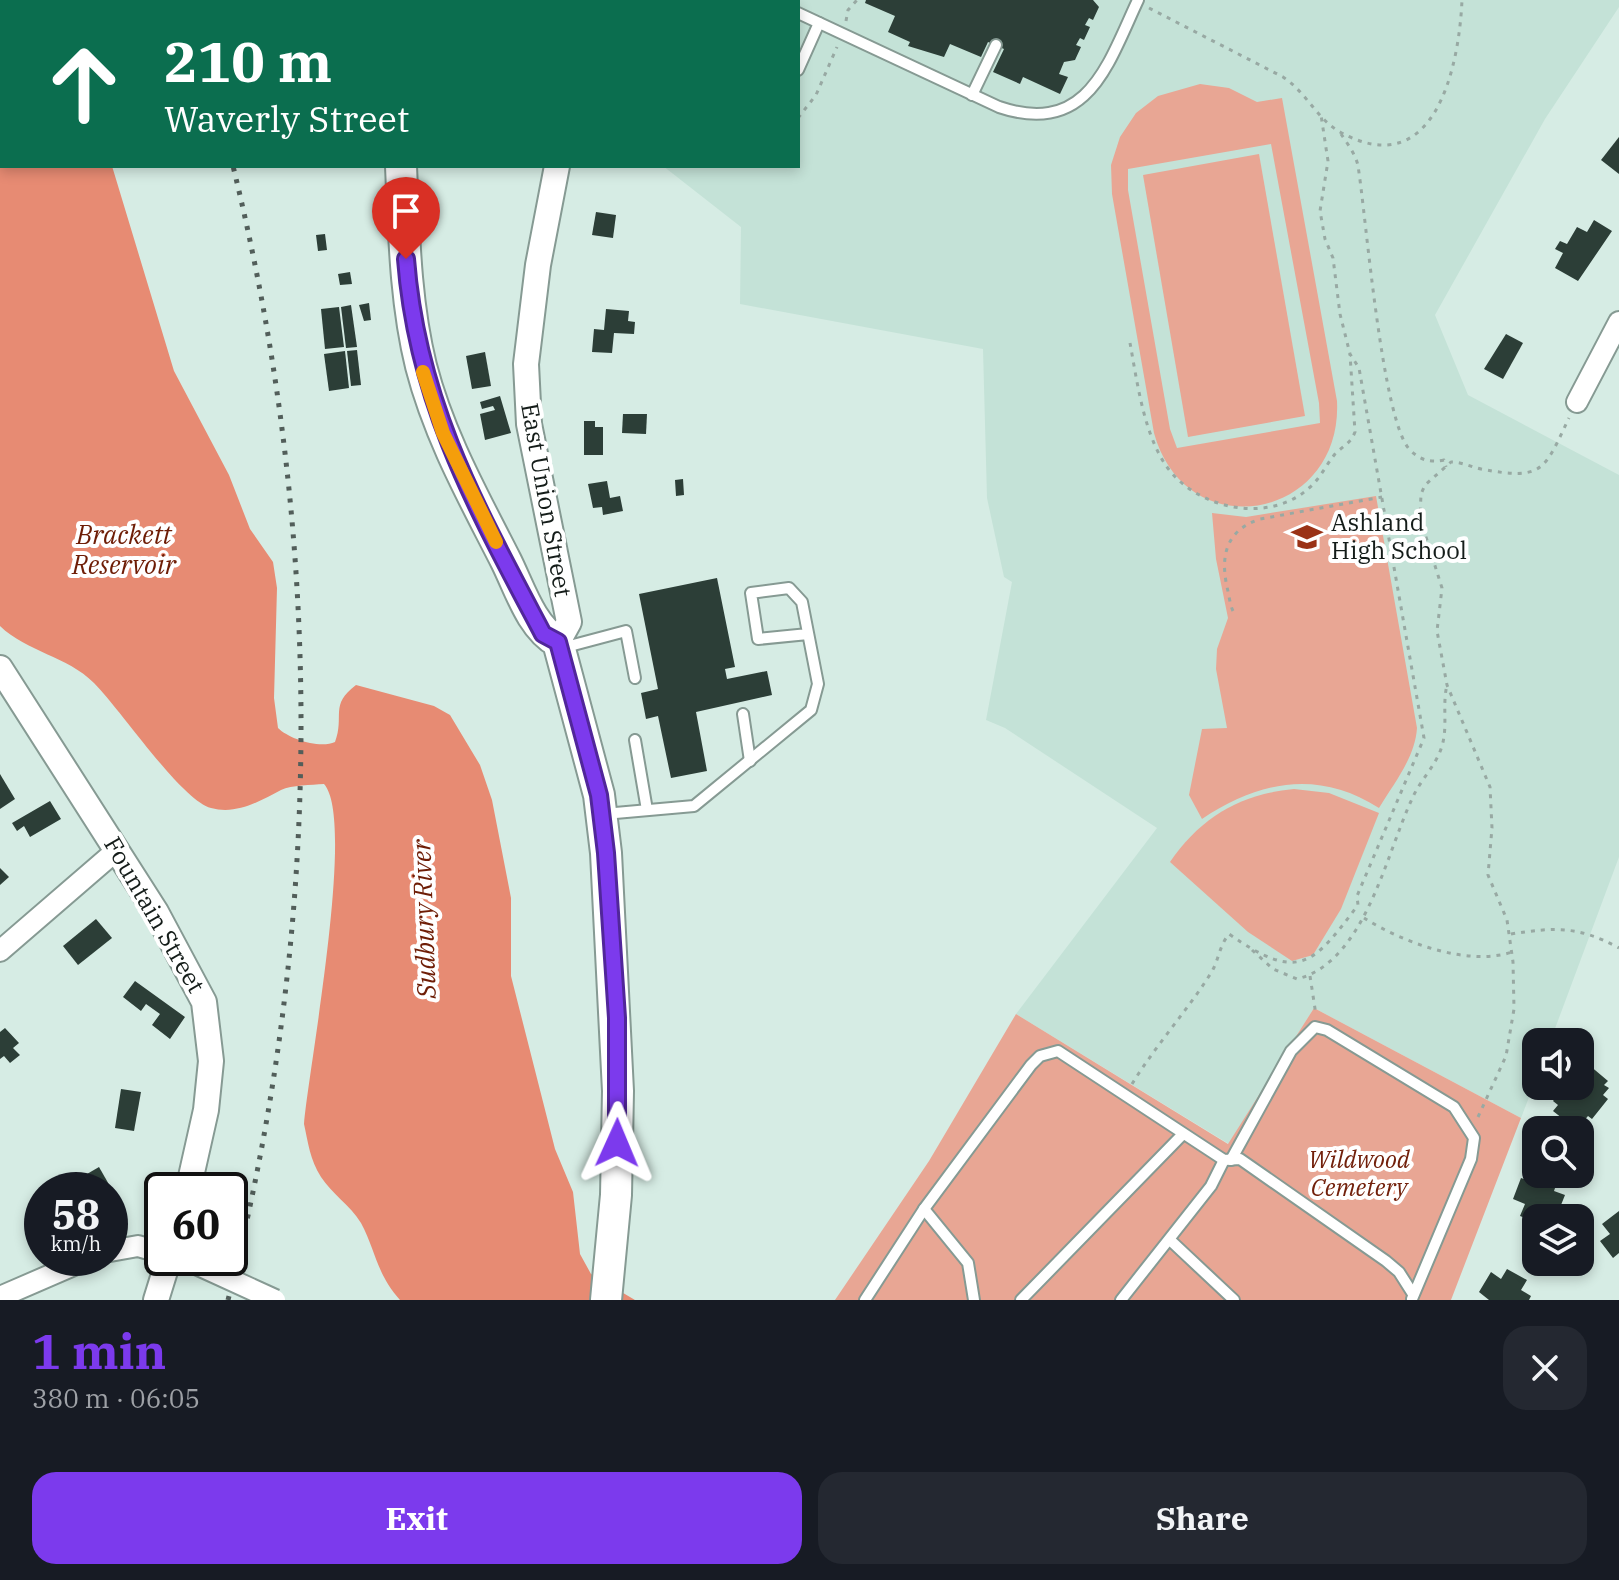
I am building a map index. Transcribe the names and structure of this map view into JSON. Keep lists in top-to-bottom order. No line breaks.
{"streets":{"street":["East Union Street","Fountain Street"]},"water":["Brackett Reservoir","Sudbury River"],"parks":["Wildwood Cemetery"],"places":{"school or university":["Ashland High School"]},"page":{"turn":["210 m","Waverly Street"],"speed":"58 km/h","limit":"60","heading":["1 min","380 m · 06:05"],"buttons":["Exit","Share"]}}
